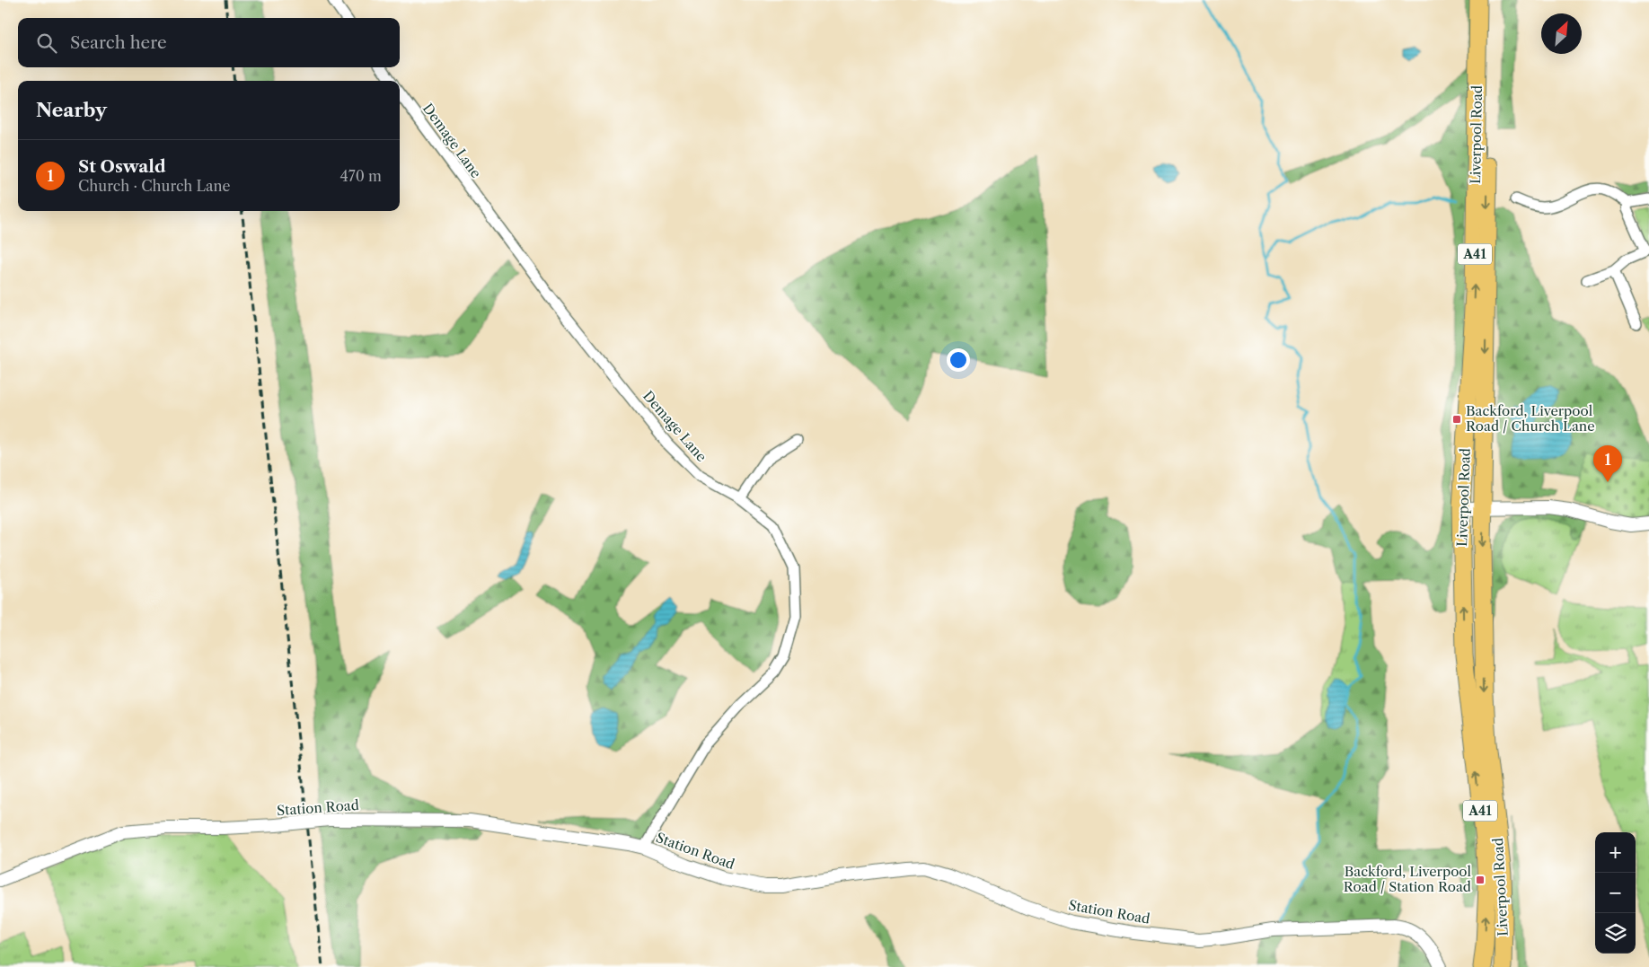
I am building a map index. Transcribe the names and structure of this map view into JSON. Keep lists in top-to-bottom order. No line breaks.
{"streets":{"highway":["Liverpool Road","A41"],"street":["Demage Lane","Station Road"]},"crossings":[["Demage Lane","Station Road"]],"places":{"transit":["Backford, Liverpool Road / Church Lane","Backford, Liverpool Road / Station Road"]},"north":"top right","page":{"search":"Search here","heading":"Nearby","list":[{"mark":"1","name":"St Oswald","note":"Church · Church Lane","value":"470 m"}],"pins":"1","map_buttons":["+","−"]}}
